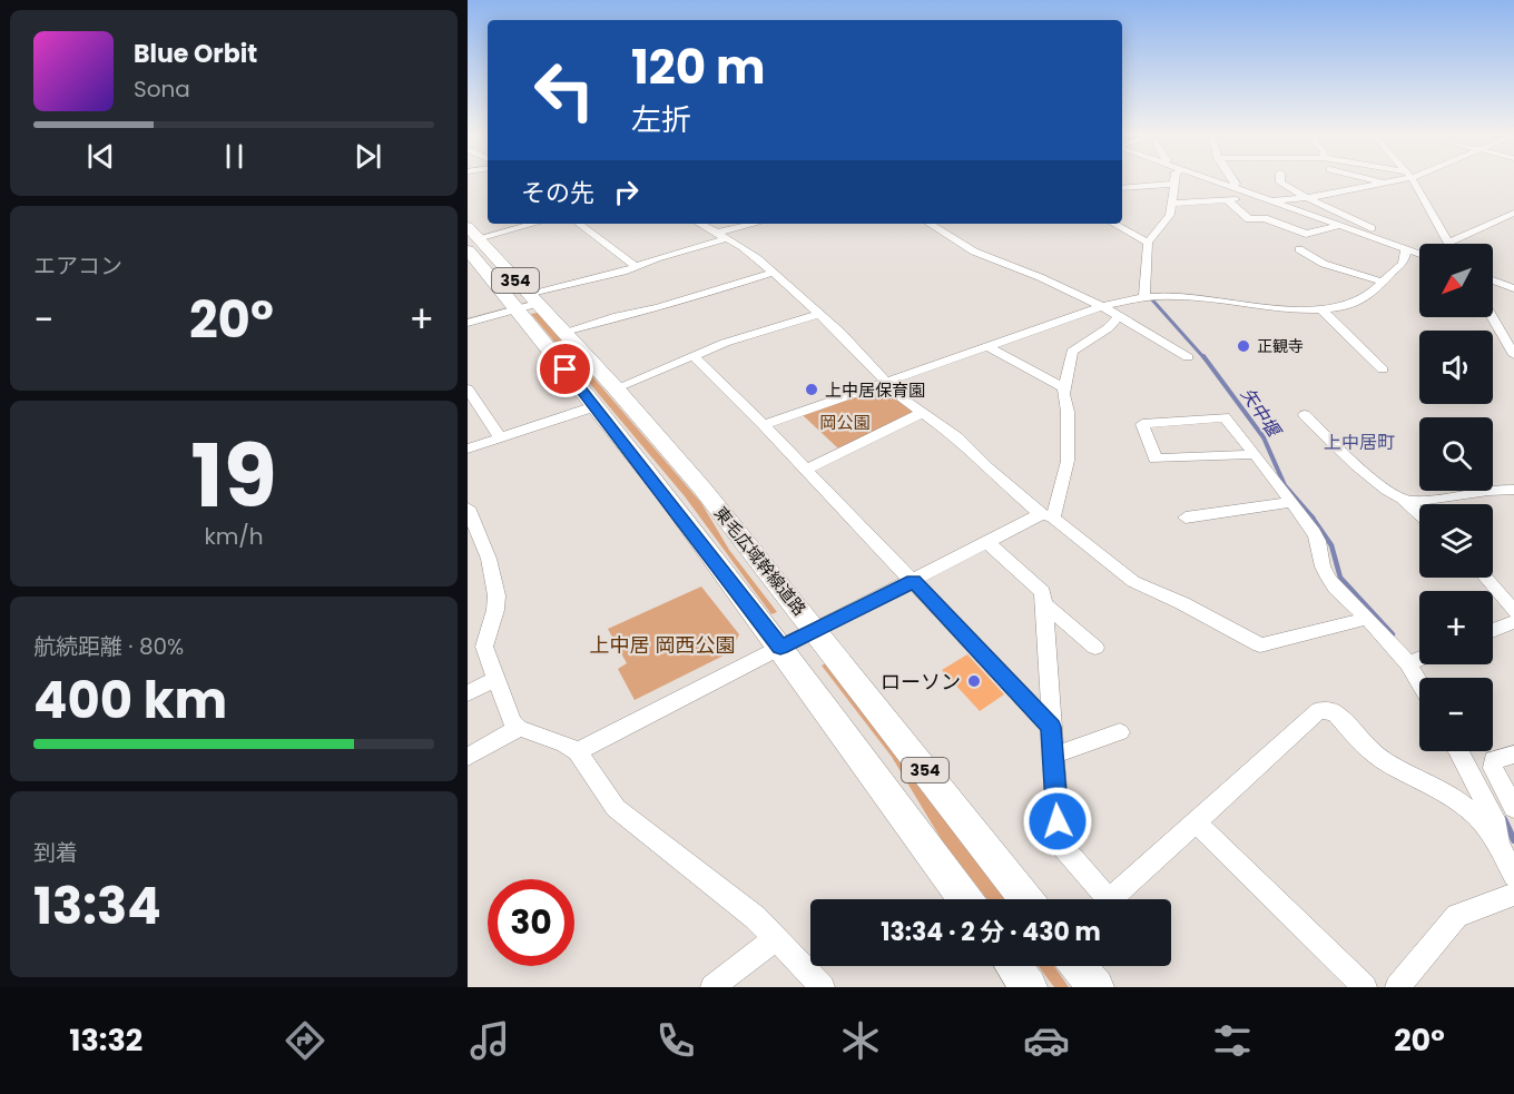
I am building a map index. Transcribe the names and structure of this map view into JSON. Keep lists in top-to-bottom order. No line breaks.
{"streets":{"highway":["354","東毛広域幹線道路"]},"districts":["上中居町"],"water":["矢中堰"],"parks":["岡公園","上中居 岡西公園"],"places":["正観寺","上中居保育園","ローソン"],"north":"bottom left","page":{"turn":["120 m","左折"],"song":["Blue Orbit","Sona"],"then":"その先","tile":["エアコン",["19","km/h"],["航続距離 · 80%","400 km"],["到着","13:34"]],"map_buttons":["+","−"],"heat":["−","20°","+"],"limit":"30","trip":"13:34 · 2 分 · 430 m","tabs":["13:32","20°"]}}
